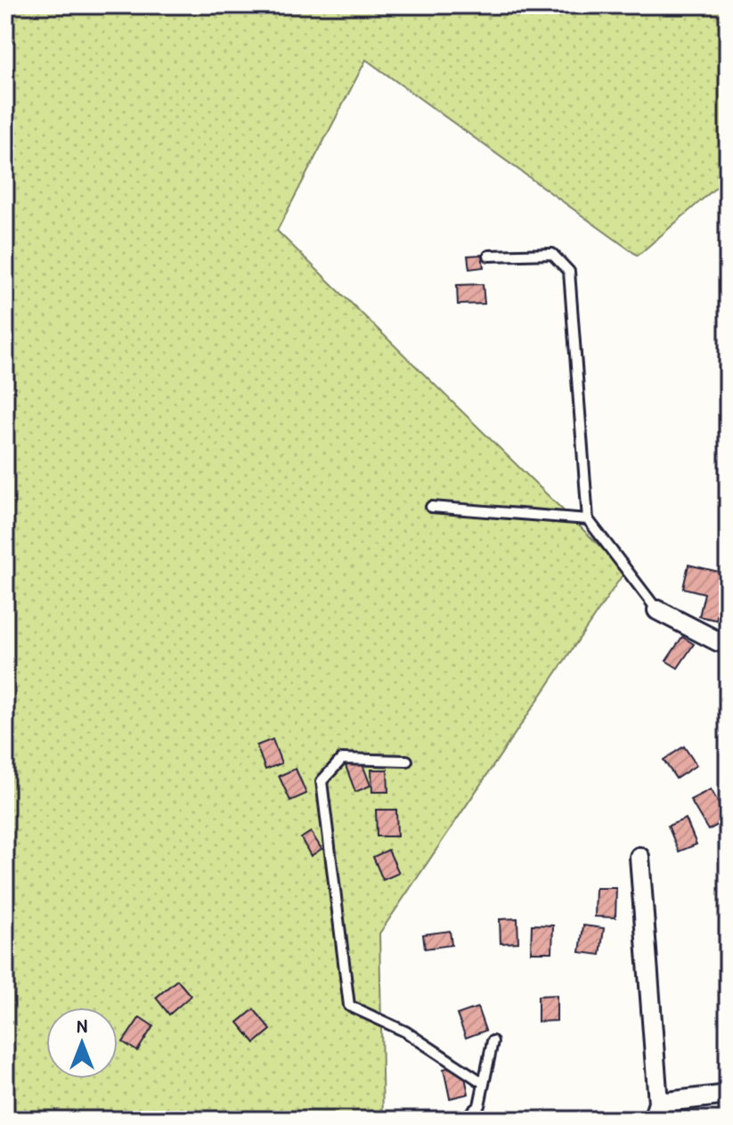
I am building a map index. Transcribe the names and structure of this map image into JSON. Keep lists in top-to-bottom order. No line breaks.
{"north":"top"}
